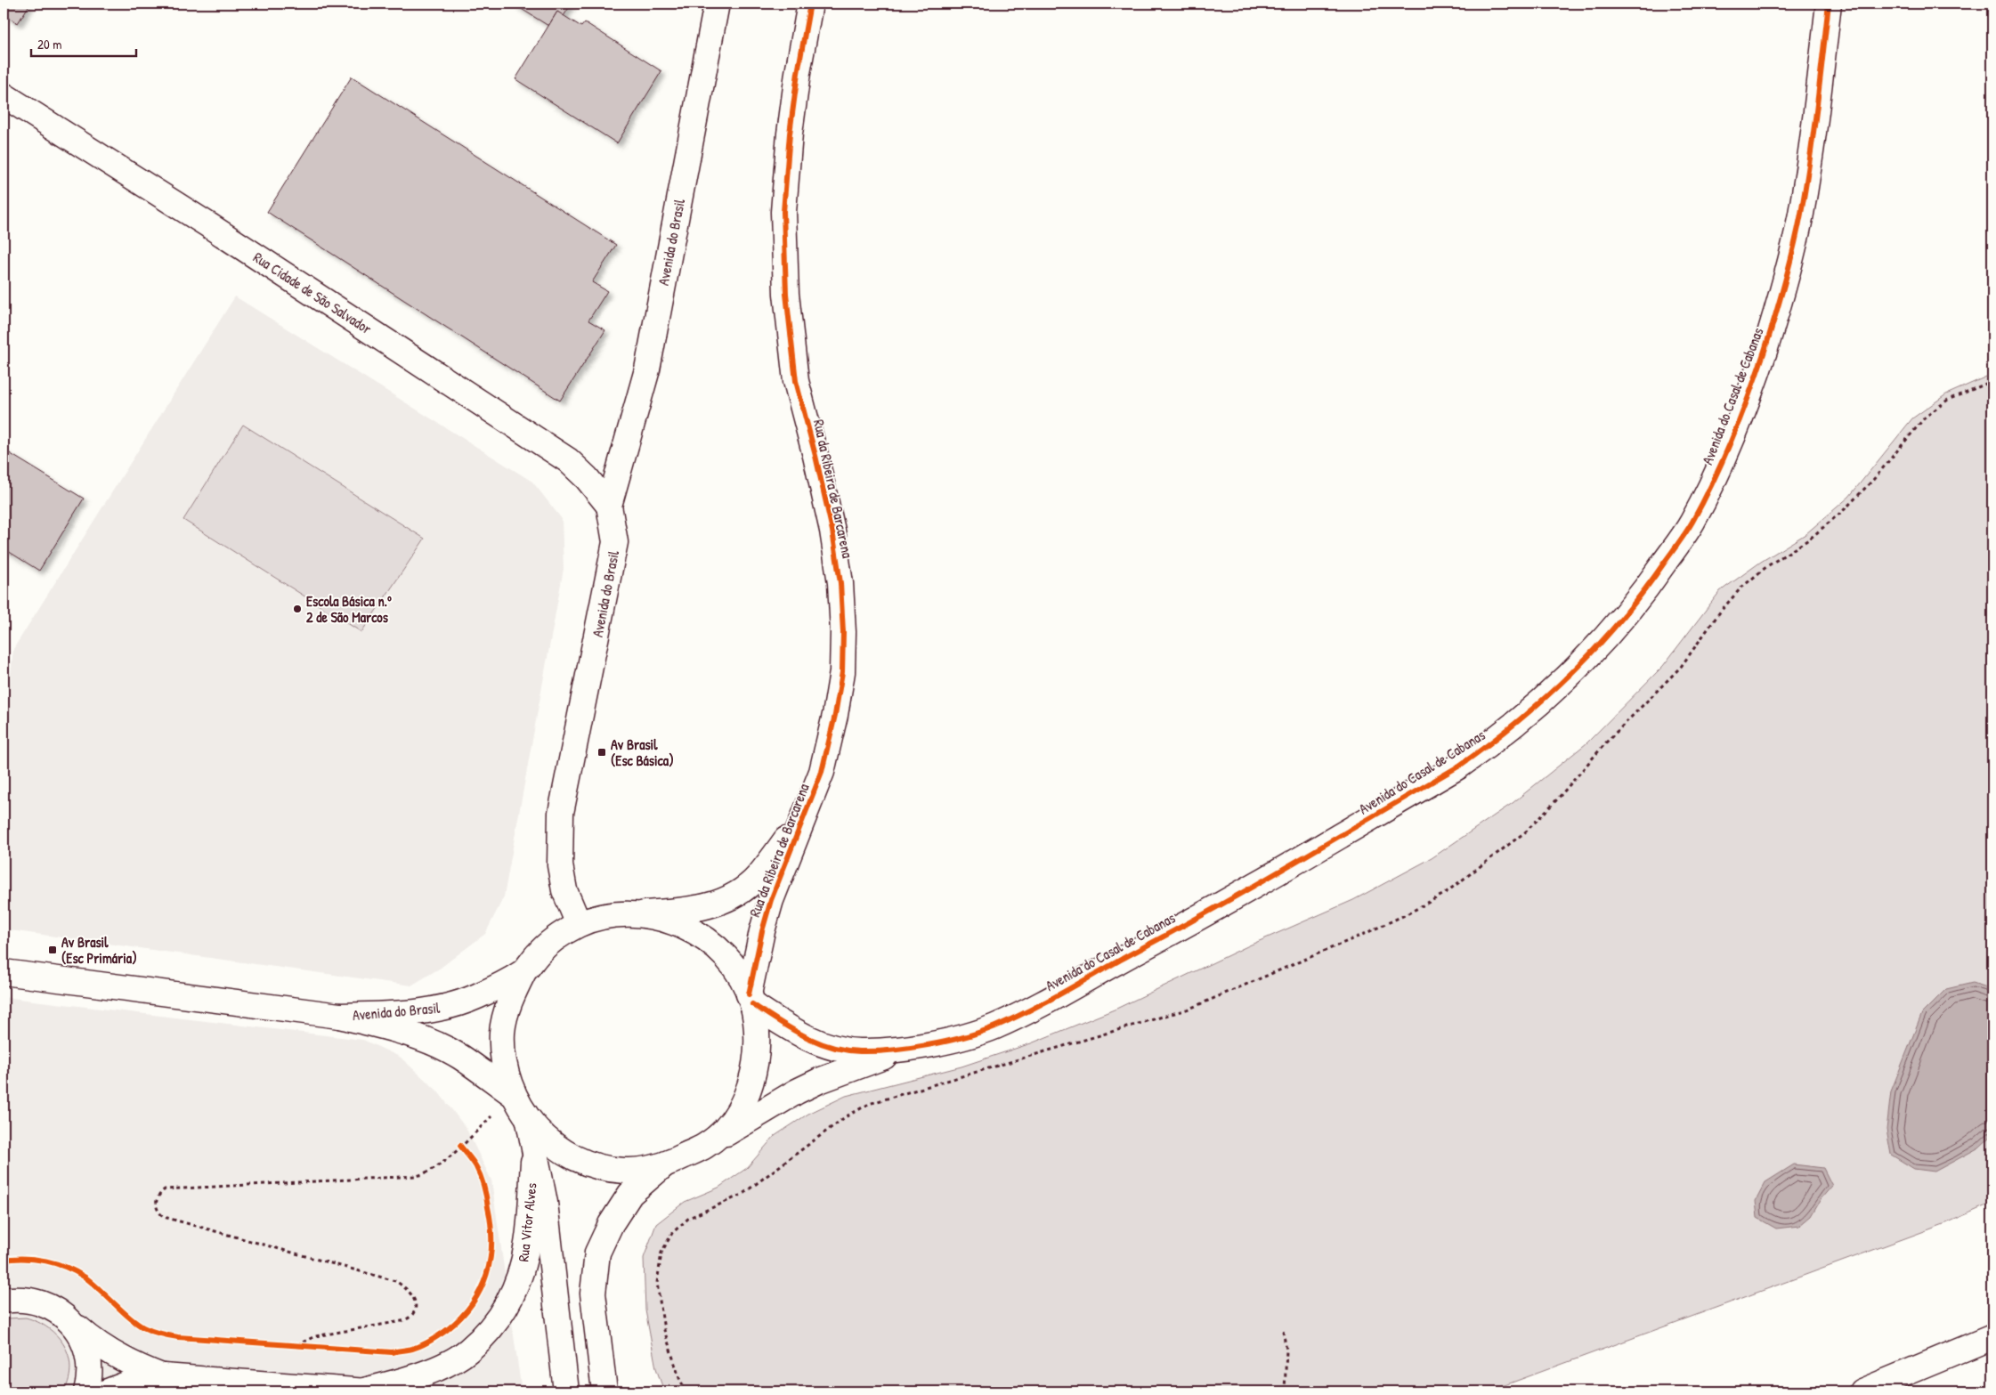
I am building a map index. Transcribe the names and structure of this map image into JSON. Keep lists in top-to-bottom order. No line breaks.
{"streets":{"street":["Avenida do Brasil","Rua Cidade de São Salvador","Avenida do Casal de Cabanas","Rua da Ribeira de Barcarena","Rua Vitor Alves"]},"crossings":[["Avenida do Brasil","Rua Cidade de São Salvador"],["Avenida do Casal de Cabanas","Rua da Ribeira de Barcarena"]],"places":{"other":["Escola Básica n.º 2 de São Marcos"],"transit":["Av Brasil (Esc Básica)","Av Brasil (Esc Primária)"]},"scale_bar":"20 m"}
